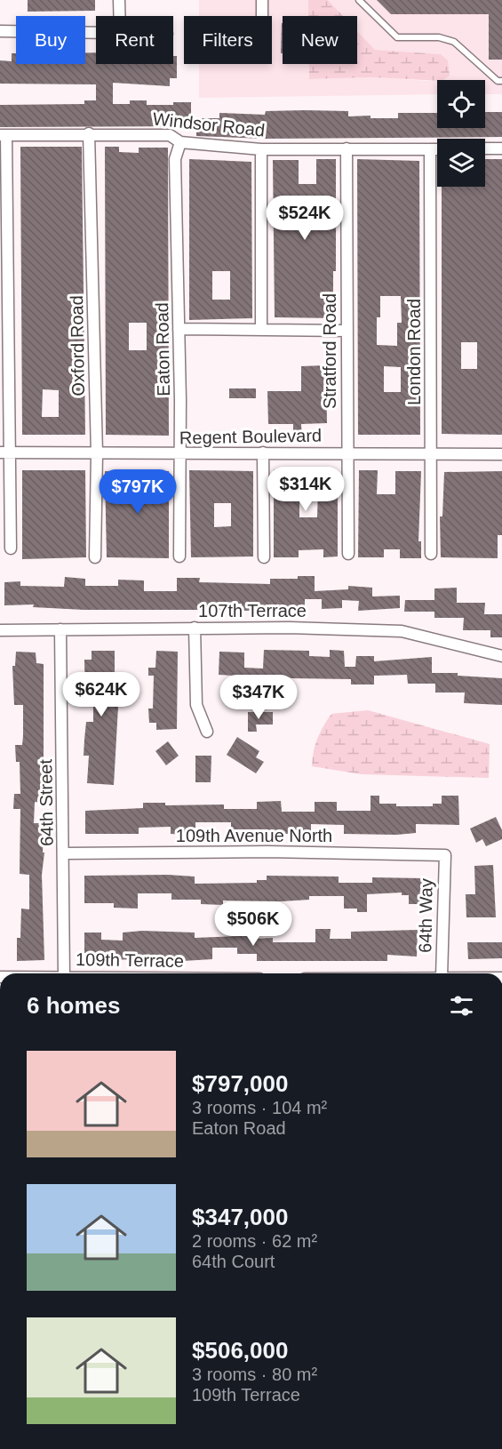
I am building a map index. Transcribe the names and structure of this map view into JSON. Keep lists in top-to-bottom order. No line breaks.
{"streets":{"street":["Windsor Road","Oxford Road","Eaton Road","Stratford Road","London Road","Regent Boulevard","107th Terrace","64th Street","109th Avenue North","64th Way"]},"crossings":[["Windsor Road","Oxford Road"],["Windsor Road","Eaton Road"],["Windsor Road","Stratford Road"],["Windsor Road","London Road"],["Oxford Road","Regent Boulevard"],["Eaton Road","Regent Boulevard"],["Stratford Road","Regent Boulevard"],["London Road","Regent Boulevard"],["107th Terrace","64th Street"],["64th Street","109th Avenue North"],["109th Avenue North","64th Way"]],"page":{"chip":["Buy","Rent","Filters","New"],"price":["$524K","$314K","$797K","$624K","$347K","$506K"],"heading":"6 homes","list":[{"name":"$797,000","note":"3 rooms · 104 m² · Eaton Road"},{"name":"$347,000","note":"2 rooms · 62 m² · 64th Court"},{"name":"$506,000","note":"3 rooms · 80 m² · 109th Terrace"}]}}
